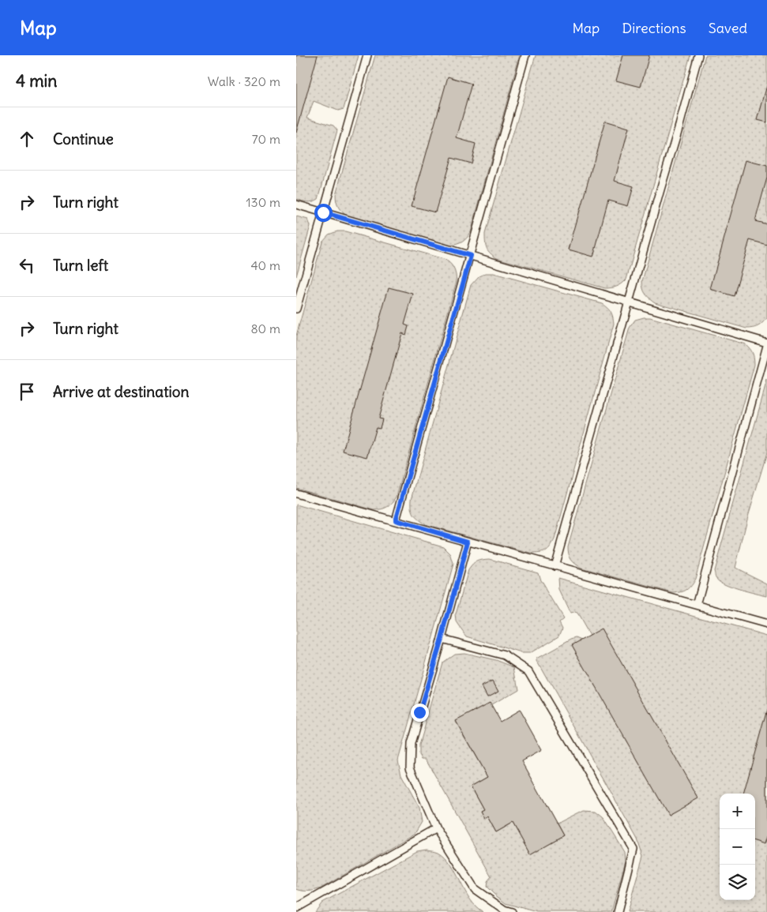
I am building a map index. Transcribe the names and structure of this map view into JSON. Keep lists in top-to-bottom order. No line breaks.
{"page":{"header":"Map","nav":["Map","Directions","Saved"],"heading":["4 min","Walk · 320 m"],"list":[["Continue","70 m"],["Turn right","130 m"],["Turn left","40 m"],["Turn right","80 m"],"Arrive at destination"],"map_buttons":["+","−"]}}
